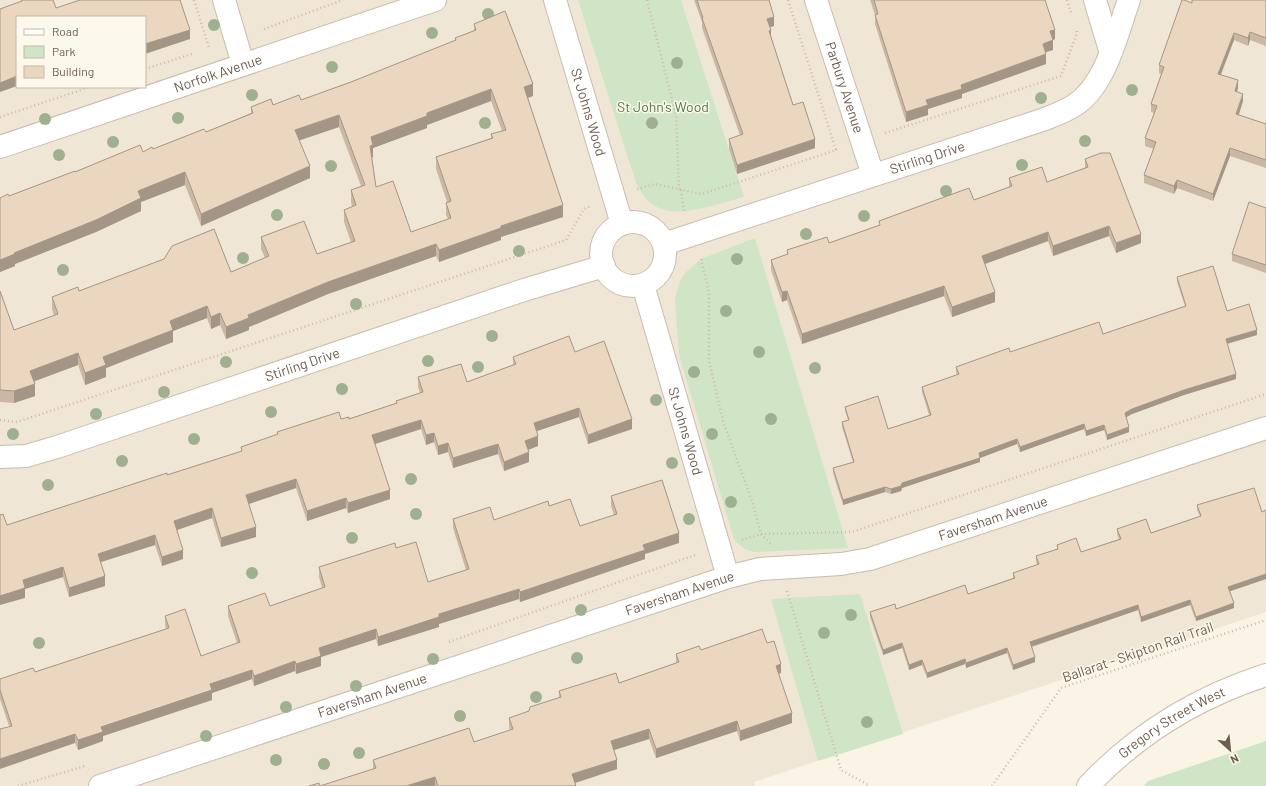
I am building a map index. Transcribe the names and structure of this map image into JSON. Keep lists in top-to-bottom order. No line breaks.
{"streets":{"street":["Norfolk Avenue","Parbury Avenue","St Johns Wood","Stirling Drive","Faversham Avenue","Gregory Street West"],"path":["Ballarat - Skipton Rail Trail"]},"crossings":[["Parbury Avenue","Stirling Drive"],["St Johns Wood","Stirling Drive"],["St Johns Wood","Faversham Avenue"]],"parks":["St John's Wood"],"legend":["Road","Park","Building"],"north":"bottom right"}
